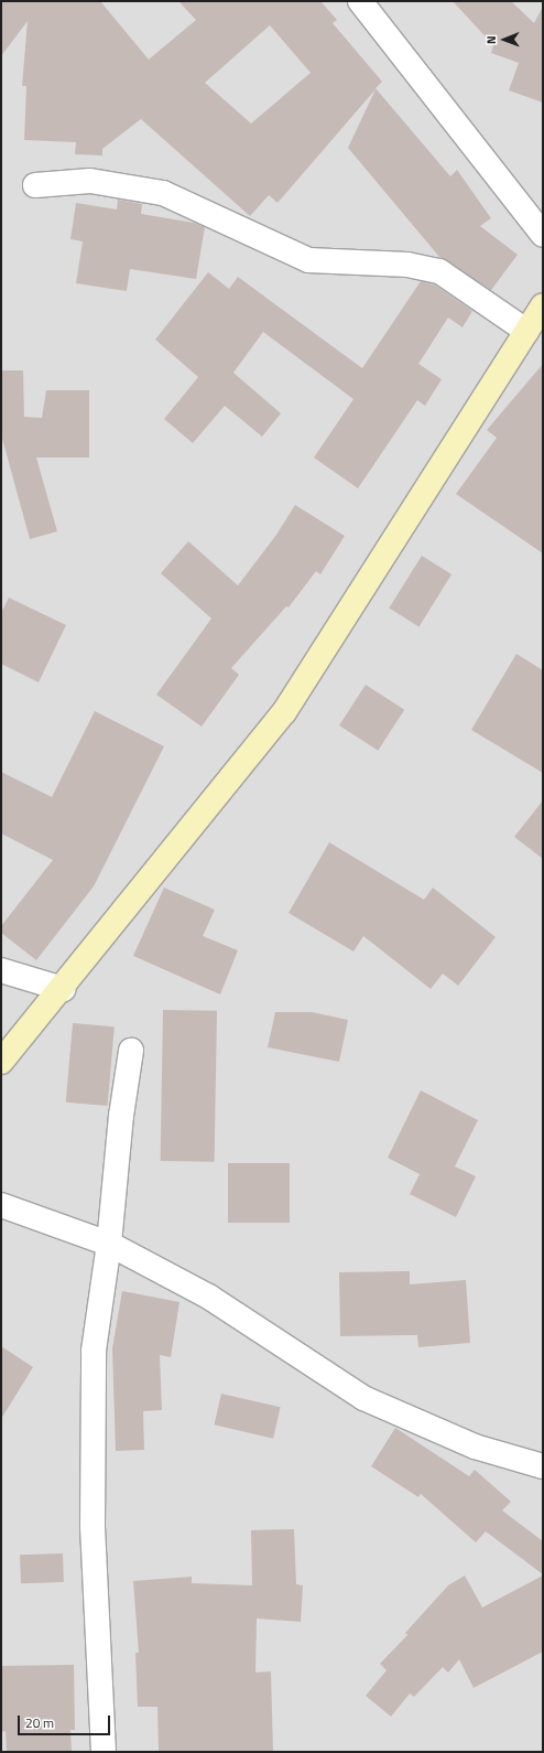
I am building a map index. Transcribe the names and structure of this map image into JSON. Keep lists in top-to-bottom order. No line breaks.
{"scale_bar":"20 m","north":"left"}
